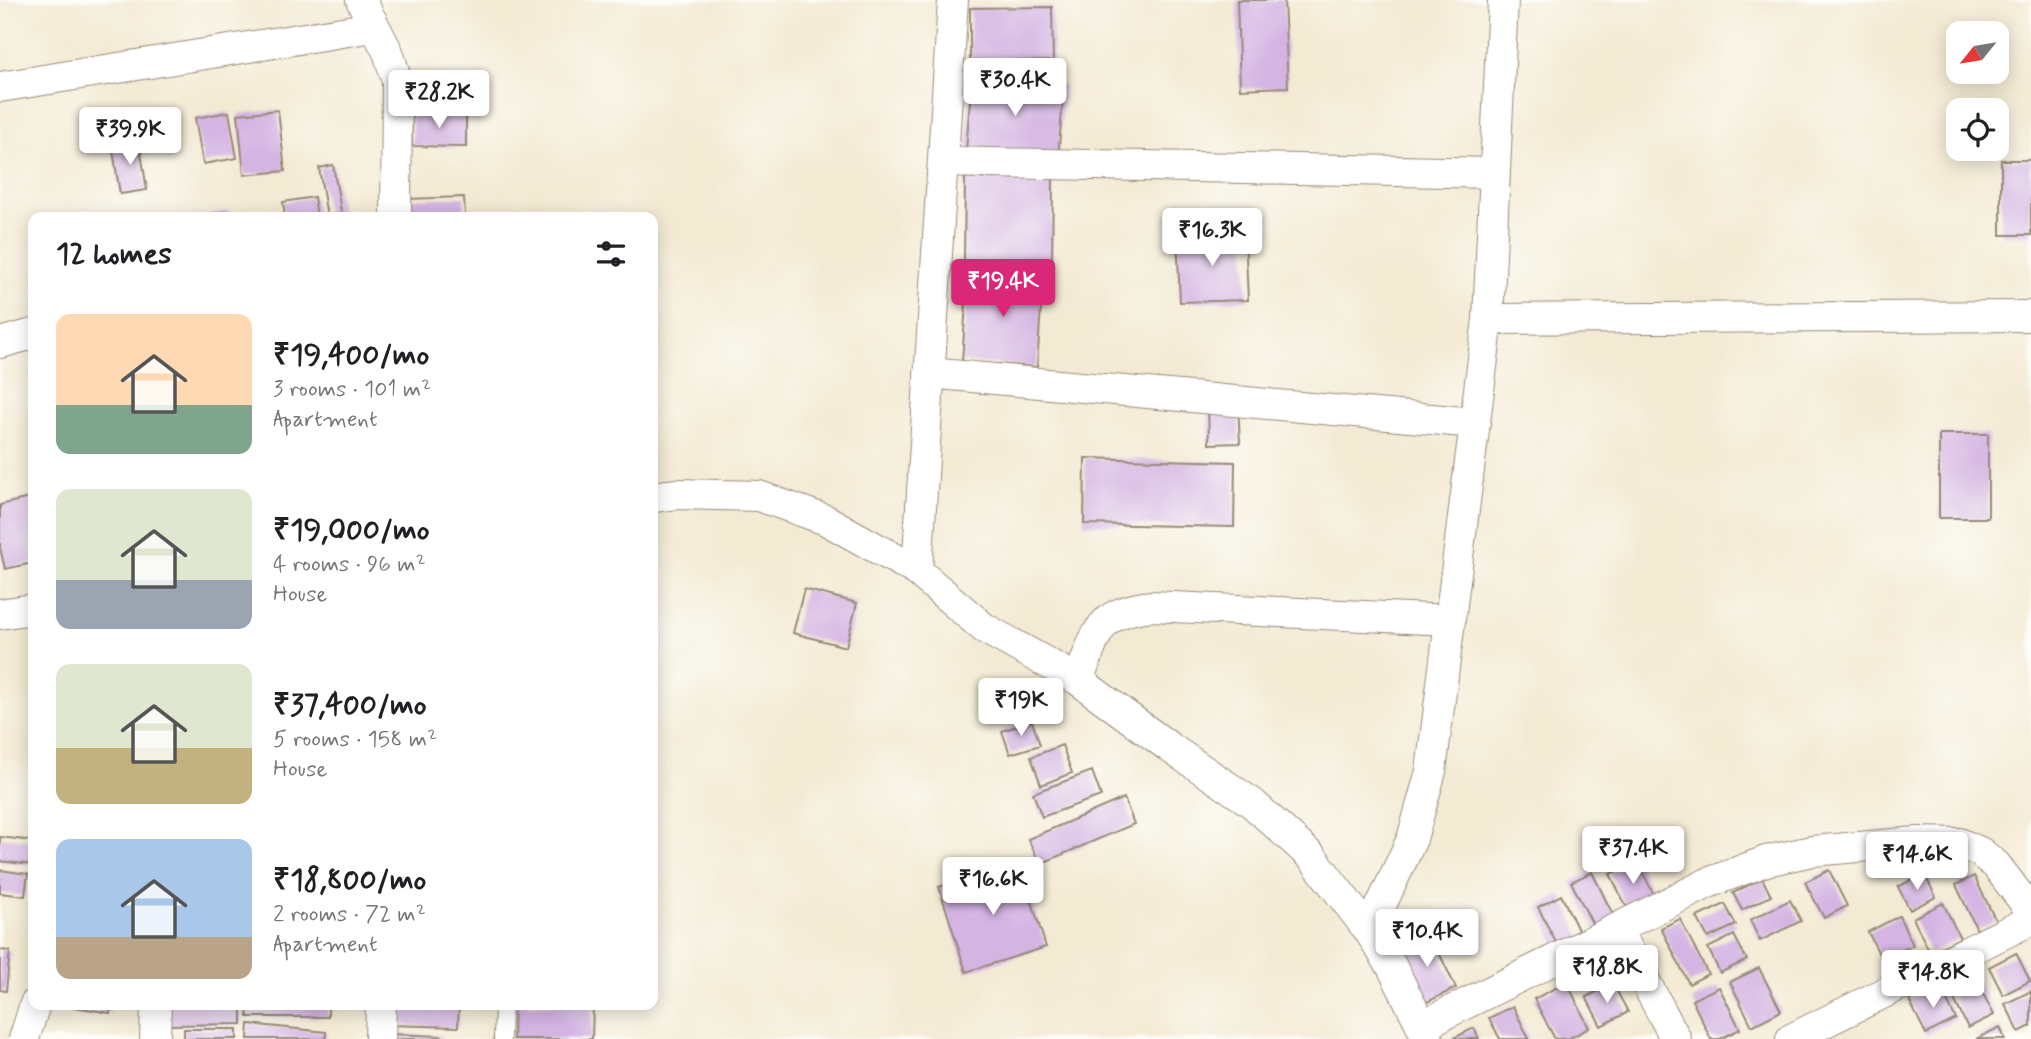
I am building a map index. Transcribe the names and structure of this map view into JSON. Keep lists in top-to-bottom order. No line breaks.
{"north":"bottom left","page":{"price":["₹30.4K","₹28.2K","₹39.9K","₹16.3K","₹19.4K","₹19K","₹37.4K","₹14.6K","₹16.6K","₹10.4K","₹18.8K","₹14.8K"],"heading":"12 homes","list":[{"name":"₹19,400/mo","note":"3 rooms · 101 m² · Apartment"},{"name":"₹19,000/mo","note":"4 rooms · 96 m² · House"},{"name":"₹37,400/mo","note":"5 rooms · 158 m² · House"},{"name":"₹18,800/mo","note":"2 rooms · 72 m² · Apartment"}]}}
